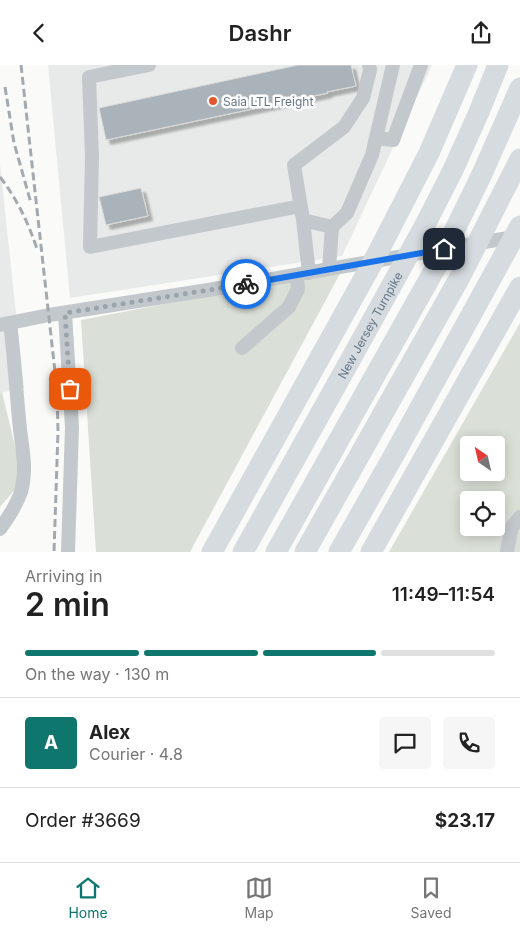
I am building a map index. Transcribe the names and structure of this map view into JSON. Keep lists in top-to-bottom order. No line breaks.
{"streets":{"highway":["New Jersey Turnpike"]},"places":["Saia LTL Freight"],"north":"top left","page":{"header":"Dashr","heading":["2 min","Arriving in","11:49–11:54"],"panel":["Alex","Courier · 4.8","Order #3669","$23.17"],"bar":"On the way · 130 m","round":"A","tabs":["Home","Map","Saved"]}}
